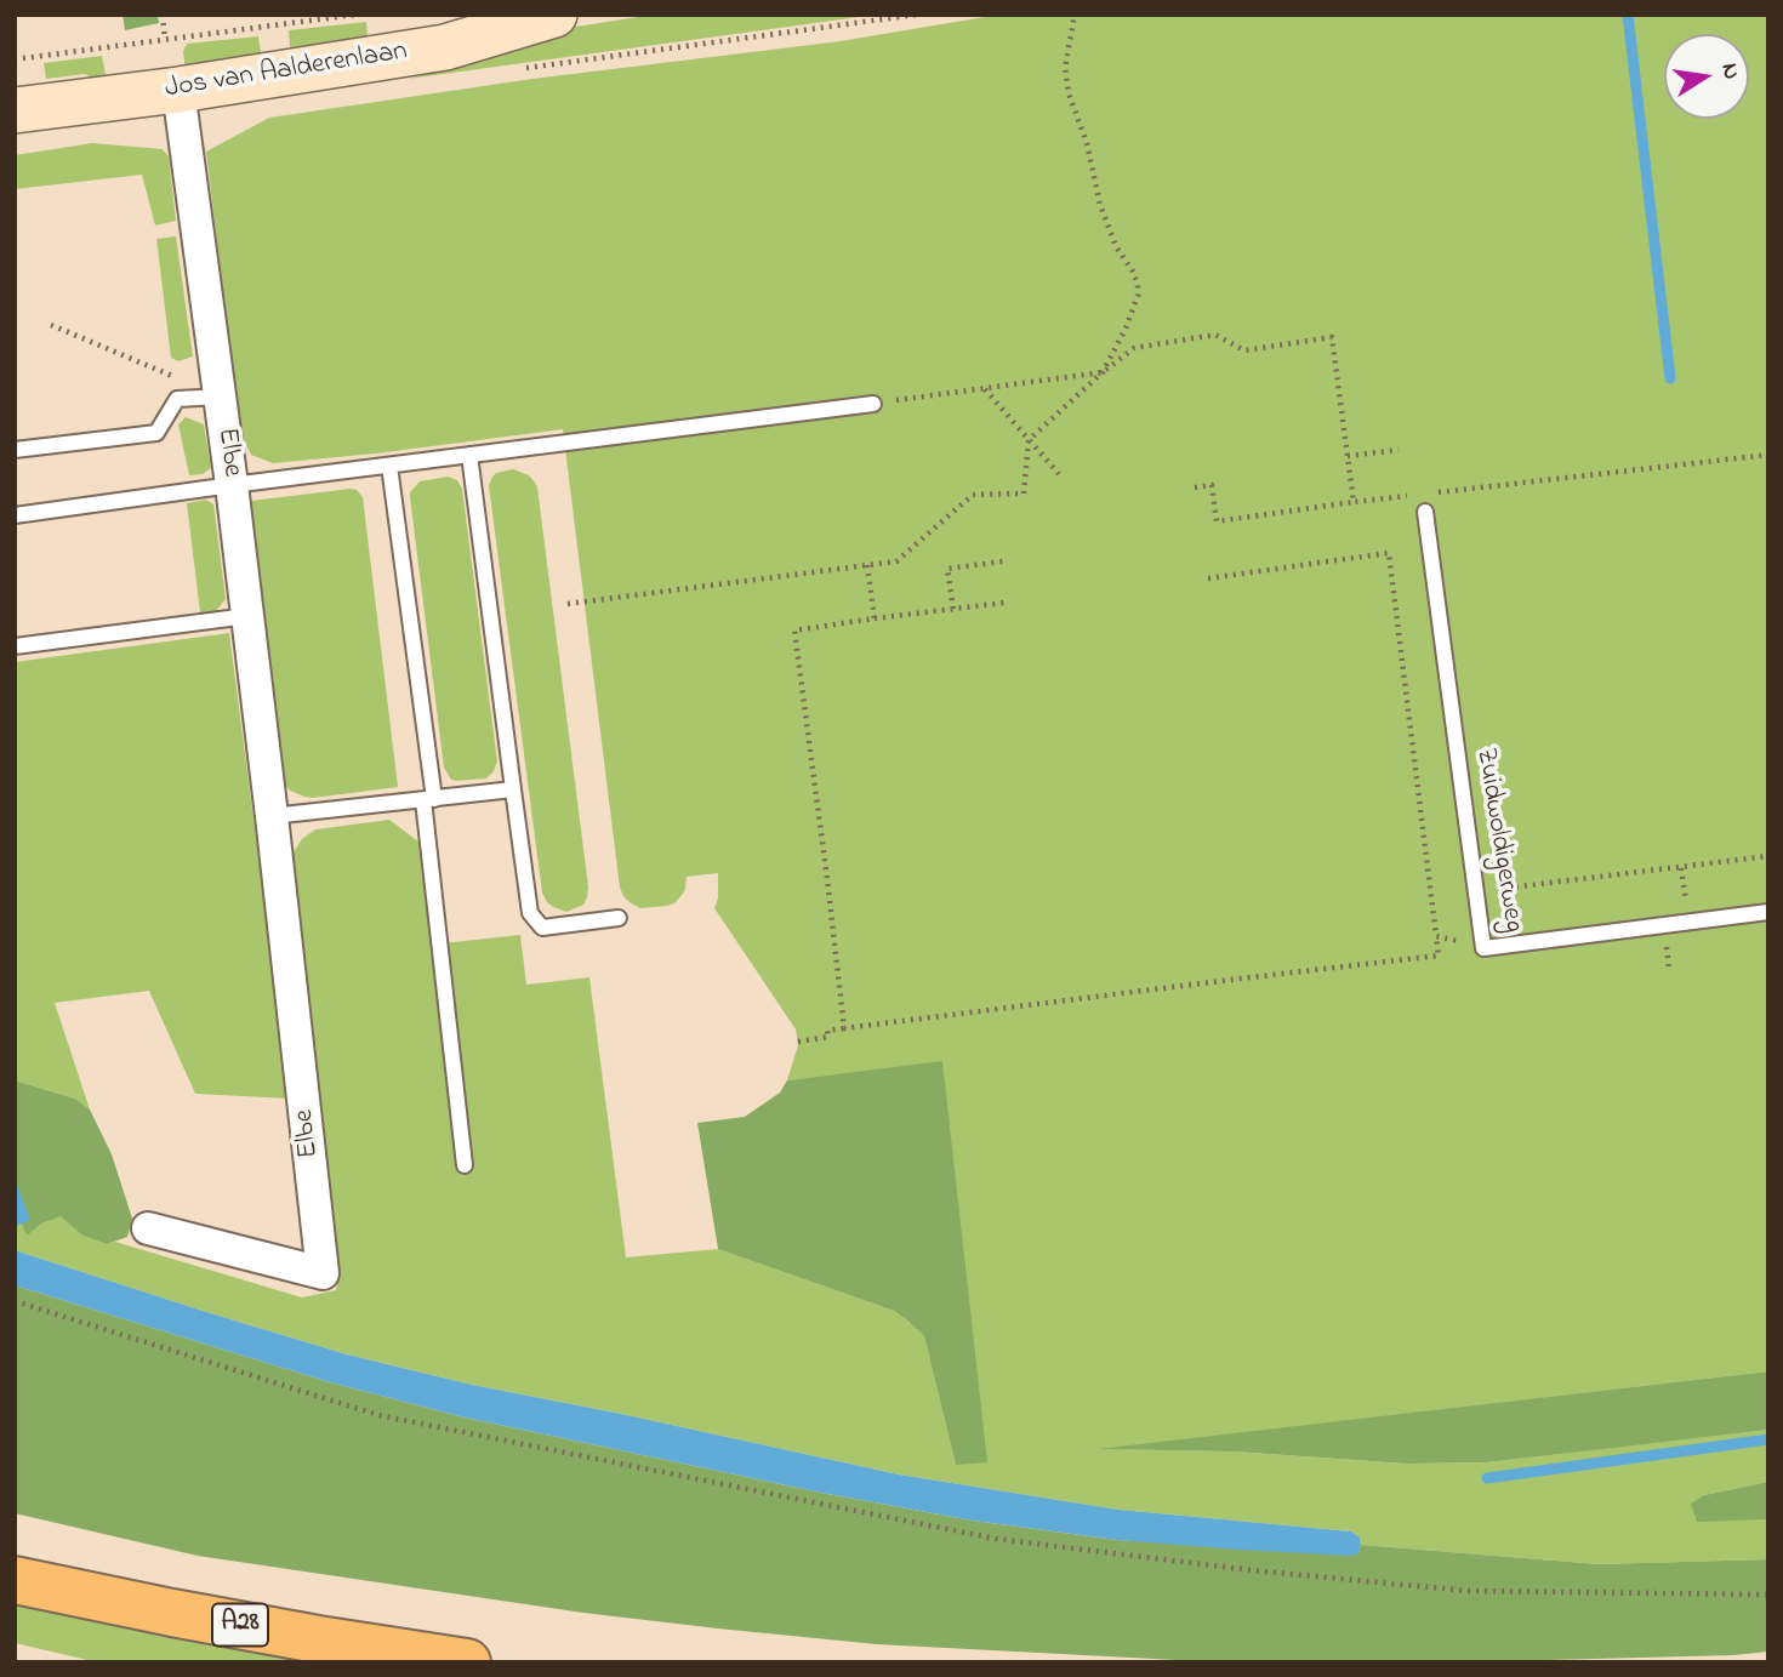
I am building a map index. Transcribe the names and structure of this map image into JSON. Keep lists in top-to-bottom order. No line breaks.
{"streets":{"highway":["A28"],"street":["Jos van Aalderenlaan","Elbe"],"lane":["Zuidwoldigerweg"]},"crossings":[["Jos van Aalderenlaan","Elbe"]],"north":"right"}
